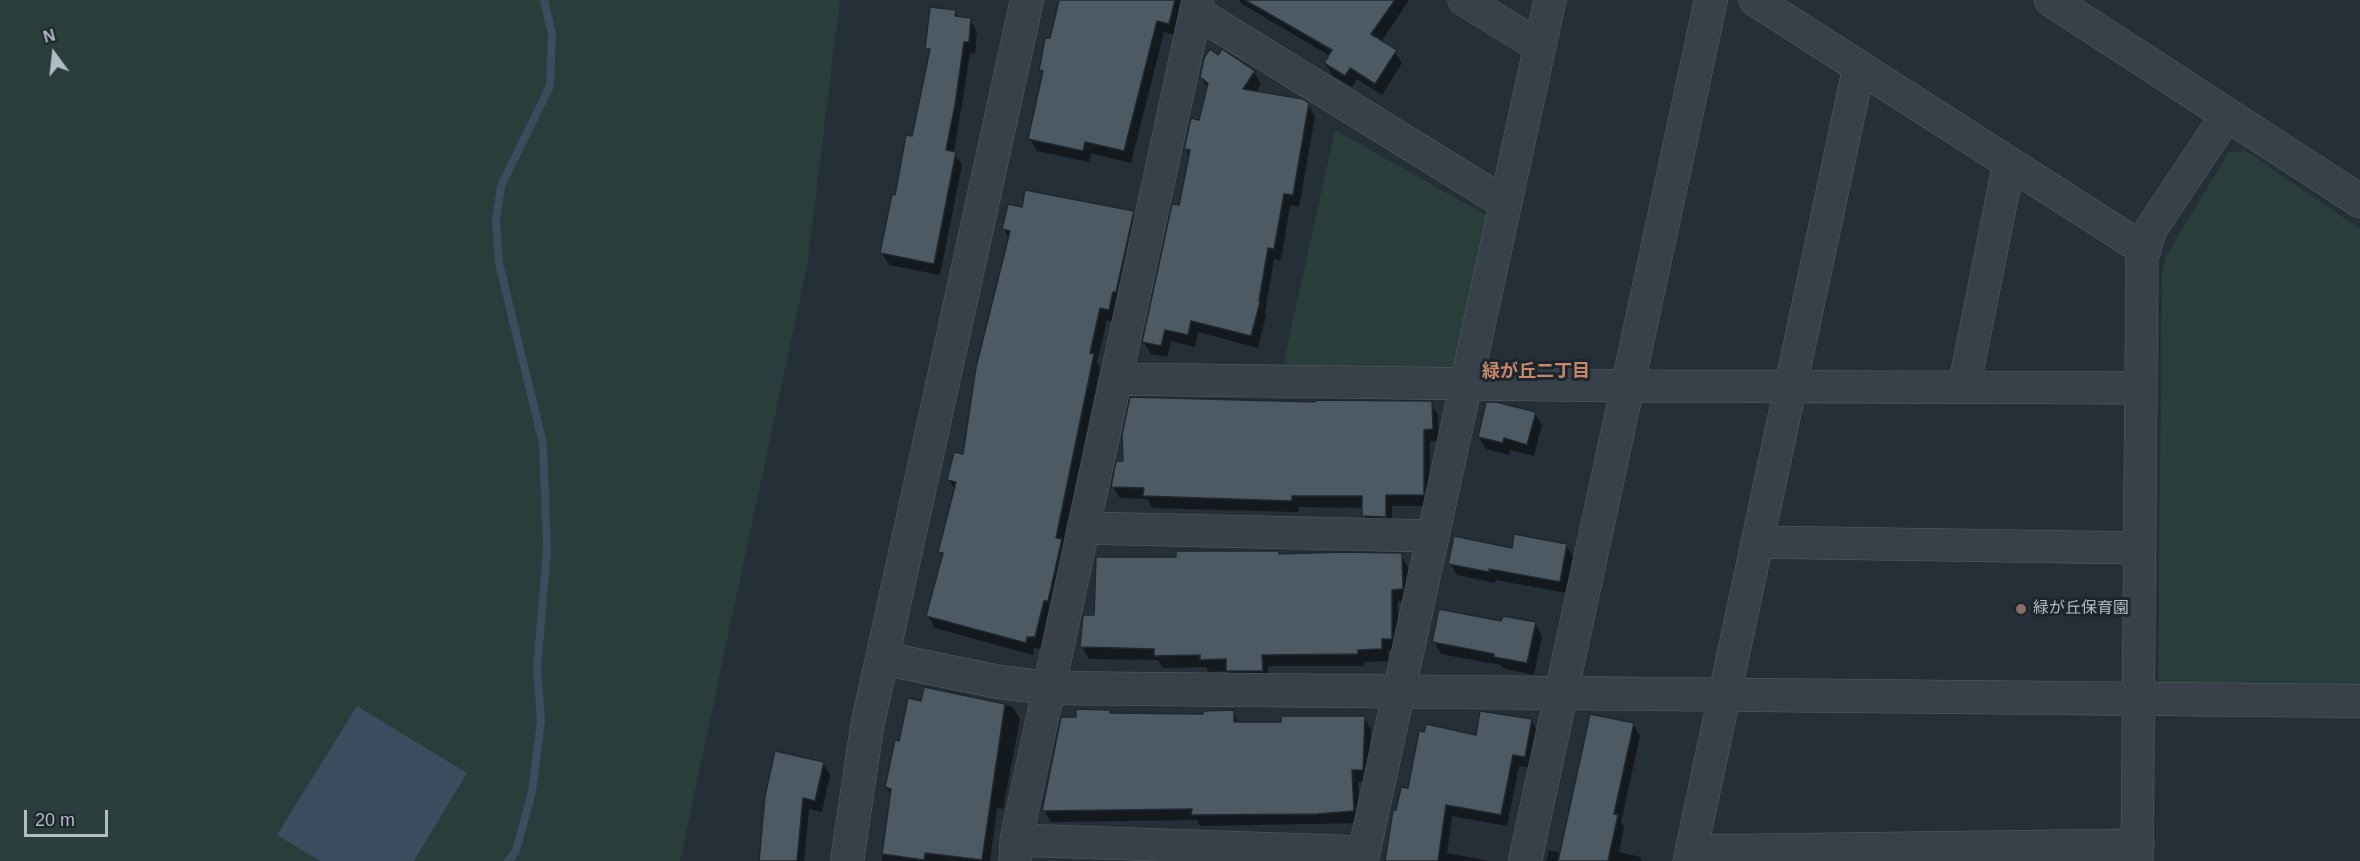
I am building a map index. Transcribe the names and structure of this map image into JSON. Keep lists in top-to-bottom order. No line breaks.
{"districts":["緑が丘二丁目"],"places":["緑が丘保育園"],"scale_bar":"20 m","north":"top"}
